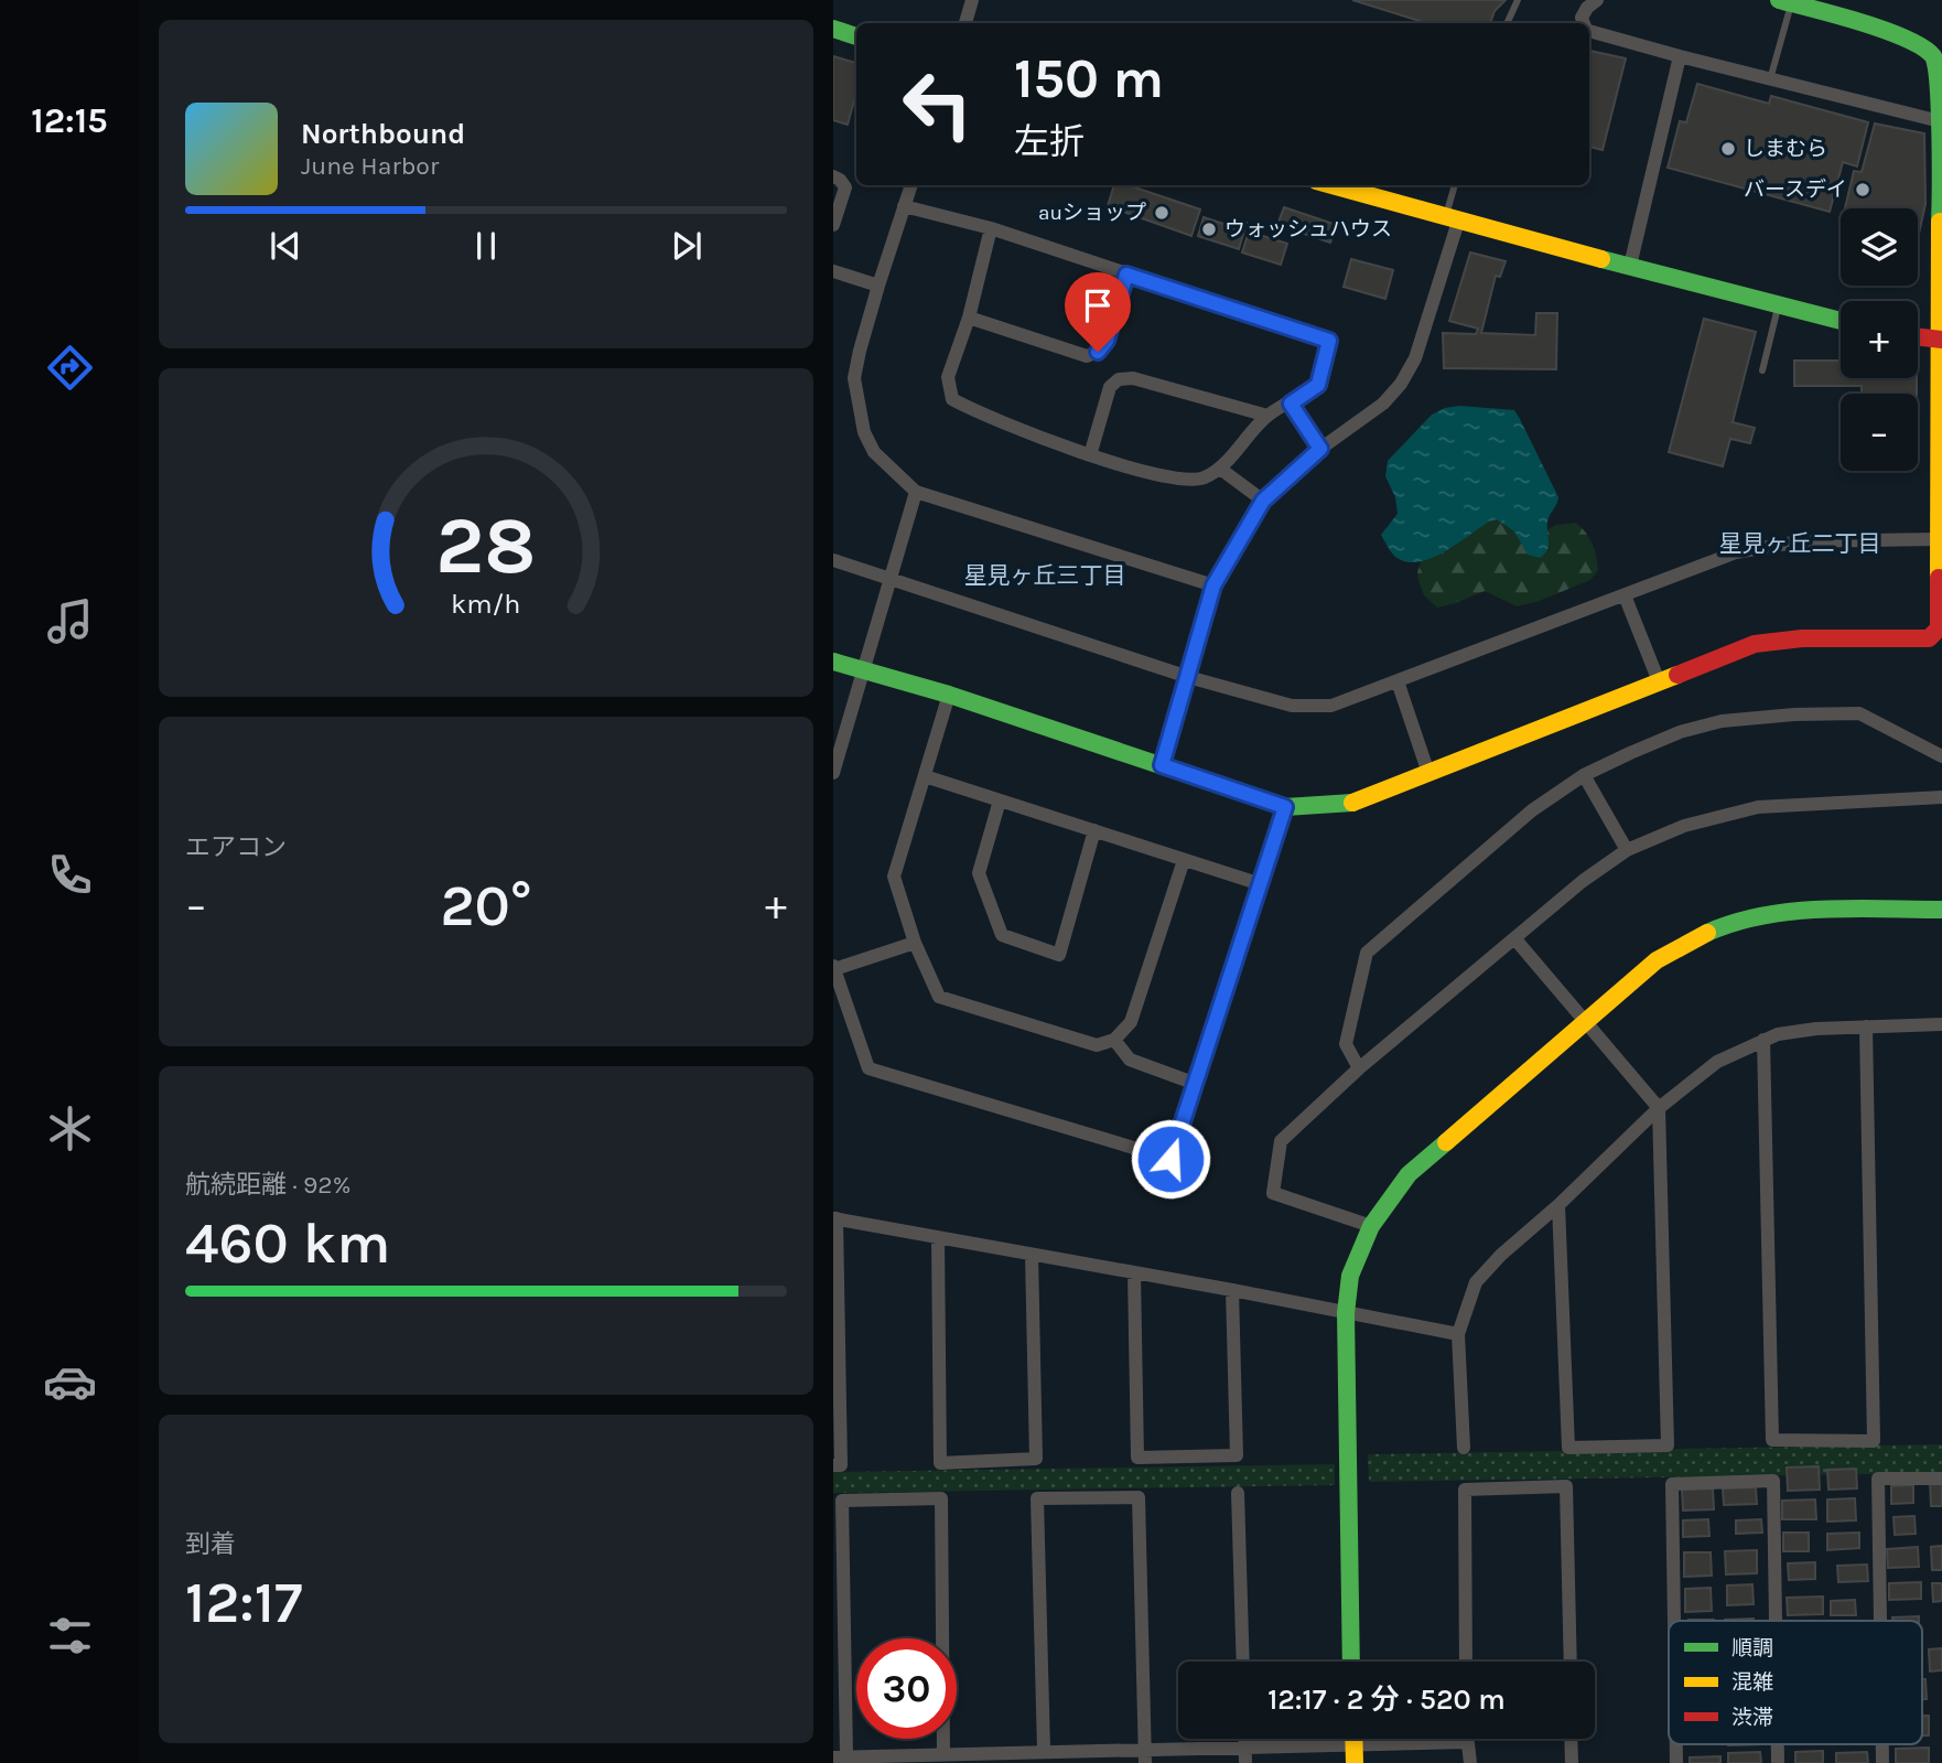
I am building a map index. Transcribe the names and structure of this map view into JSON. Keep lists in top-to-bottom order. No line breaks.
{"districts":["星見ヶ丘二丁目","星見ヶ丘三丁目"],"places":["しまむら","バースデイ","auショップ","ウォッシュハウス"],"legend":["順調","混雑","渋滞"],"page":{"tabs":"12:15","turn":["150 m","左折"],"song":["Northbound","June Harbor"],"map_buttons":["+","−"],"tile":["エアコン",["航続距離 · 92%","460 km"],["到着","12:17"]],"heat":["−","20°","+"],"limit":"30","trip":"12:17 · 2 分 · 520 m","gauge":["28","km/h"]}}
